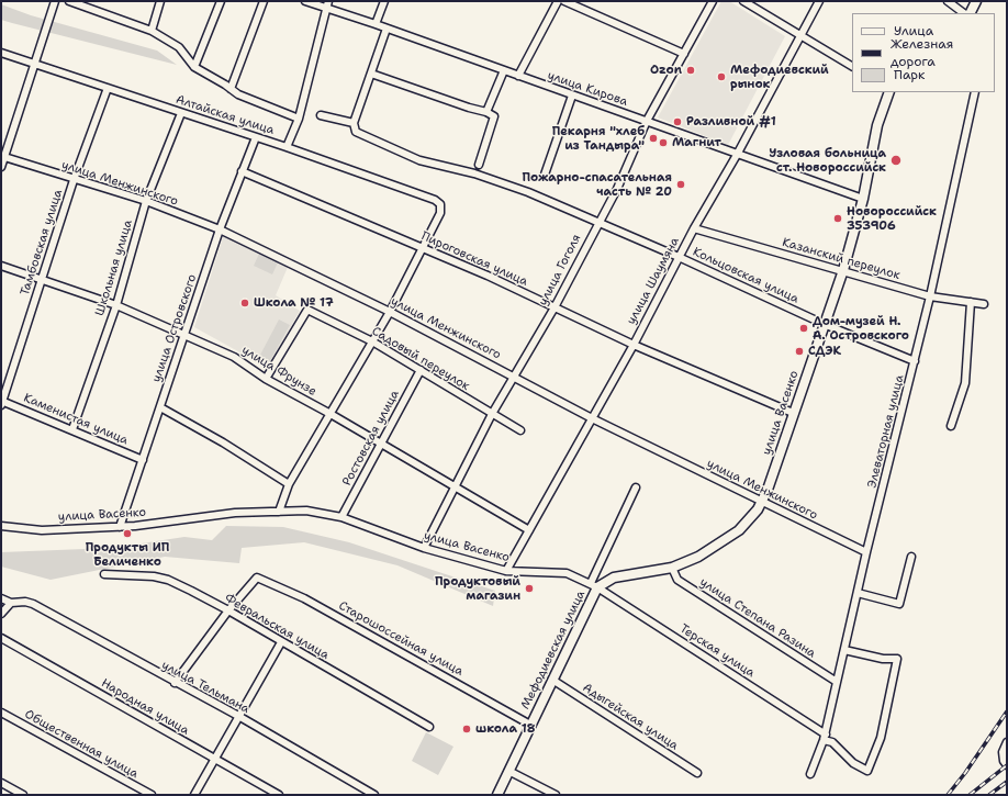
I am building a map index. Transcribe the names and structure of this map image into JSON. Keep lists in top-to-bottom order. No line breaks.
{"streets":{"main road":["улица Васенко","Мефодиевская улица"],"street":["улица Кирова","Алтайская улица","улица Менжинского","Тамбовская улица","Пироговская улица","Казанский переулок","Школьная улица","улица Гоголя","Кольцовская улица","улица Шаумяна","улица Островского","Садовый переулок","улица Фрунзе","Каменистая улица","Элеваторная улица","Ростовская улица","улица Степана Разина","Февральская улица","Старошоссейная улица","Терская улица","улица Тельмана","Народная улица","Адыгейская улица","Общественная улица"]},"crossings":[["улица Кирова","улица Гоголя"],["улица Кирова","улица Шаумяна"],["улица Кирова","улица Васенко"],["Алтайская улица","Тамбовская улица"],["Алтайская улица","Пироговская улица"],["Алтайская улица","Школьная улица"],["Алтайская улица","улица Островского"],["улица Менжинского","Тамбовская улица"],["улица Менжинского","Школьная улица"],["улица Менжинского","улица Гоголя"],["улица Менжинского","улица Шаумяна"],["улица Менжинского","улица Островского"],["улица Менжинского","улица Васенко"],["улица Менжинского","Элеваторная улица"],["Тамбовская улица","улица Фрунзе"],["Тамбовская улица","Каменистая улица"],["Пироговская улица","улица Гоголя"],["Пироговская улица","улица Шаумяна"],["Пироговская улица","улица Островского"],["Пироговская улица","улица Васенко"],["Казанский переулок","улица Шаумяна"],["Казанский переулок","улица Васенко"],["Казанский переулок","Элеваторная улица"],["Школьная улица","улица Фрунзе"],["Школьная улица","Каменистая улица"],["улица Гоголя","Кольцовская улица"],["улица Гоголя","Садовый переулок"],["улица Гоголя","улица Фрунзе"],["улица Гоголя","улица Васенко"],["Кольцовская улица","улица Шаумяна"],["Кольцовская улица","улица Васенко"],["Кольцовская улица","Элеваторная улица"],["улица Шаумяна","улица Фрунзе"],["улица Шаумяна","улица Васенко"],["улица Островского","улица Фрунзе"],["улица Островского","улица Васенко"],["улица Островского","Каменистая улица"],["Садовый переулок","улица Фрунзе"],["Садовый переулок","Ростовская улица"],["улица Фрунзе","Ростовская улица"],["улица Васенко","Ростовская улица"],["улица Васенко","улица Степана Разина"],["улица Васенко","Мефодиевская улица"],["улица Васенко","Терская улица"],["Элеваторная улица","улица Степана Разина"],["Элеваторная улица","Терская улица"],["Февральская улица","Старошоссейная улица"],["Старошоссейная улица","Мефодиевская улица"],["Мефодиевская улица","Терская улица"],["Мефодиевская улица","Адыгейская улица"]],"places":["Ozon","Мефодиевский рынок","Разливной #1","Пекарня \"хлеб из Тандыра\"","Магнит","Узловая больница ст. Новороссийск","Пожарно-спасательная часть № 20","Новороссийск 353906","Школа № 17","Дом-музей Н. А. Островского","СДЭК","Продукты ИП Беличенко","Продуктовый магазин","школа 18"],"legend":["Улица","Железная дорога","Парк"]}
